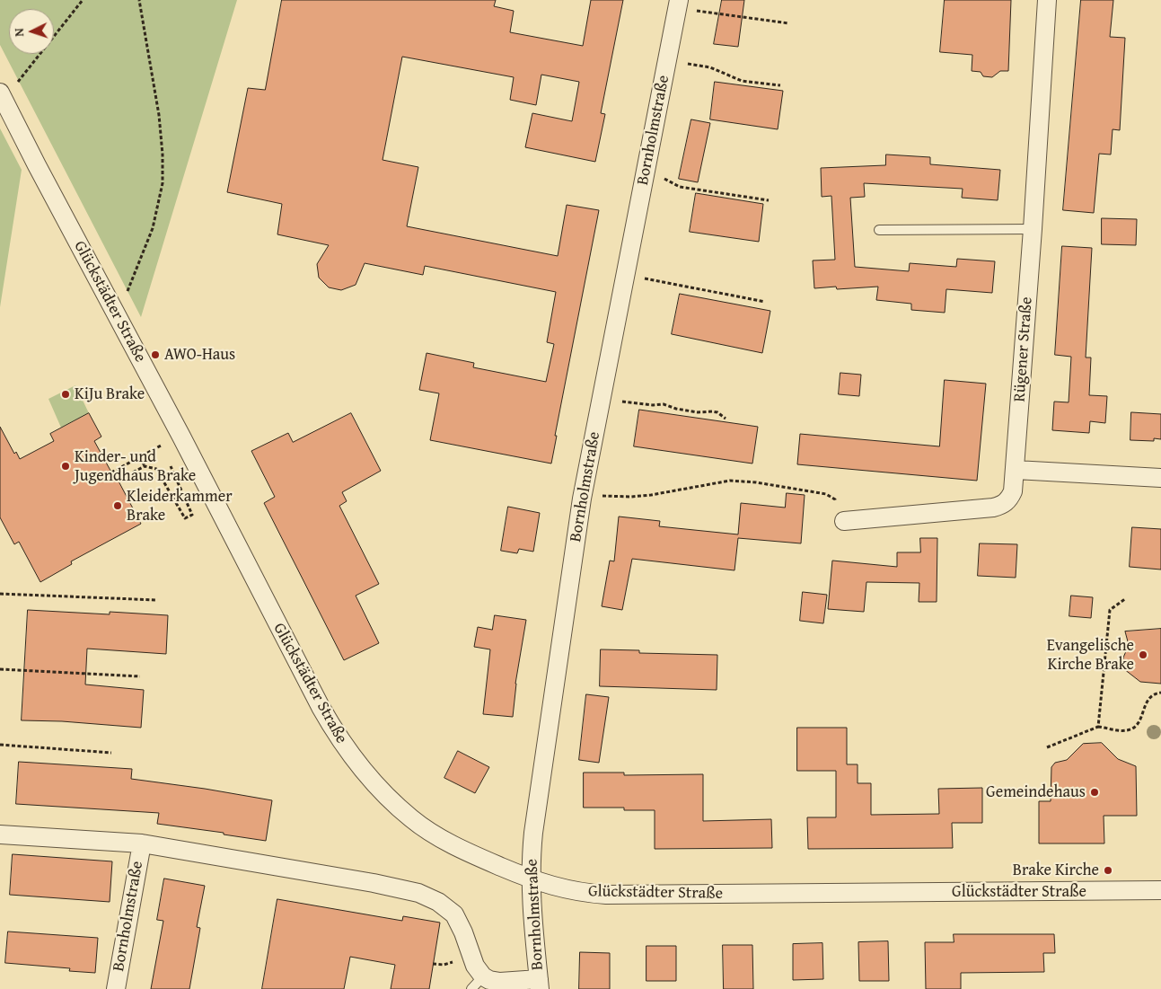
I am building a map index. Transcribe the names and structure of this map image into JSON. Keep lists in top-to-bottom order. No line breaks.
{"streets":{"street":["Bornholmstraße","Glückstädter Straße","Rügener Straße"]},"crossings":[["Bornholmstraße","Glückstädter Straße"]],"places":["AWO-Haus","KiJu Brake","Kinder- und Jugendhaus Brake","Kleiderkammer Brake","Evangelische Kirche Brake","Gemeindehaus","Brake Kirche"],"north":"left"}
